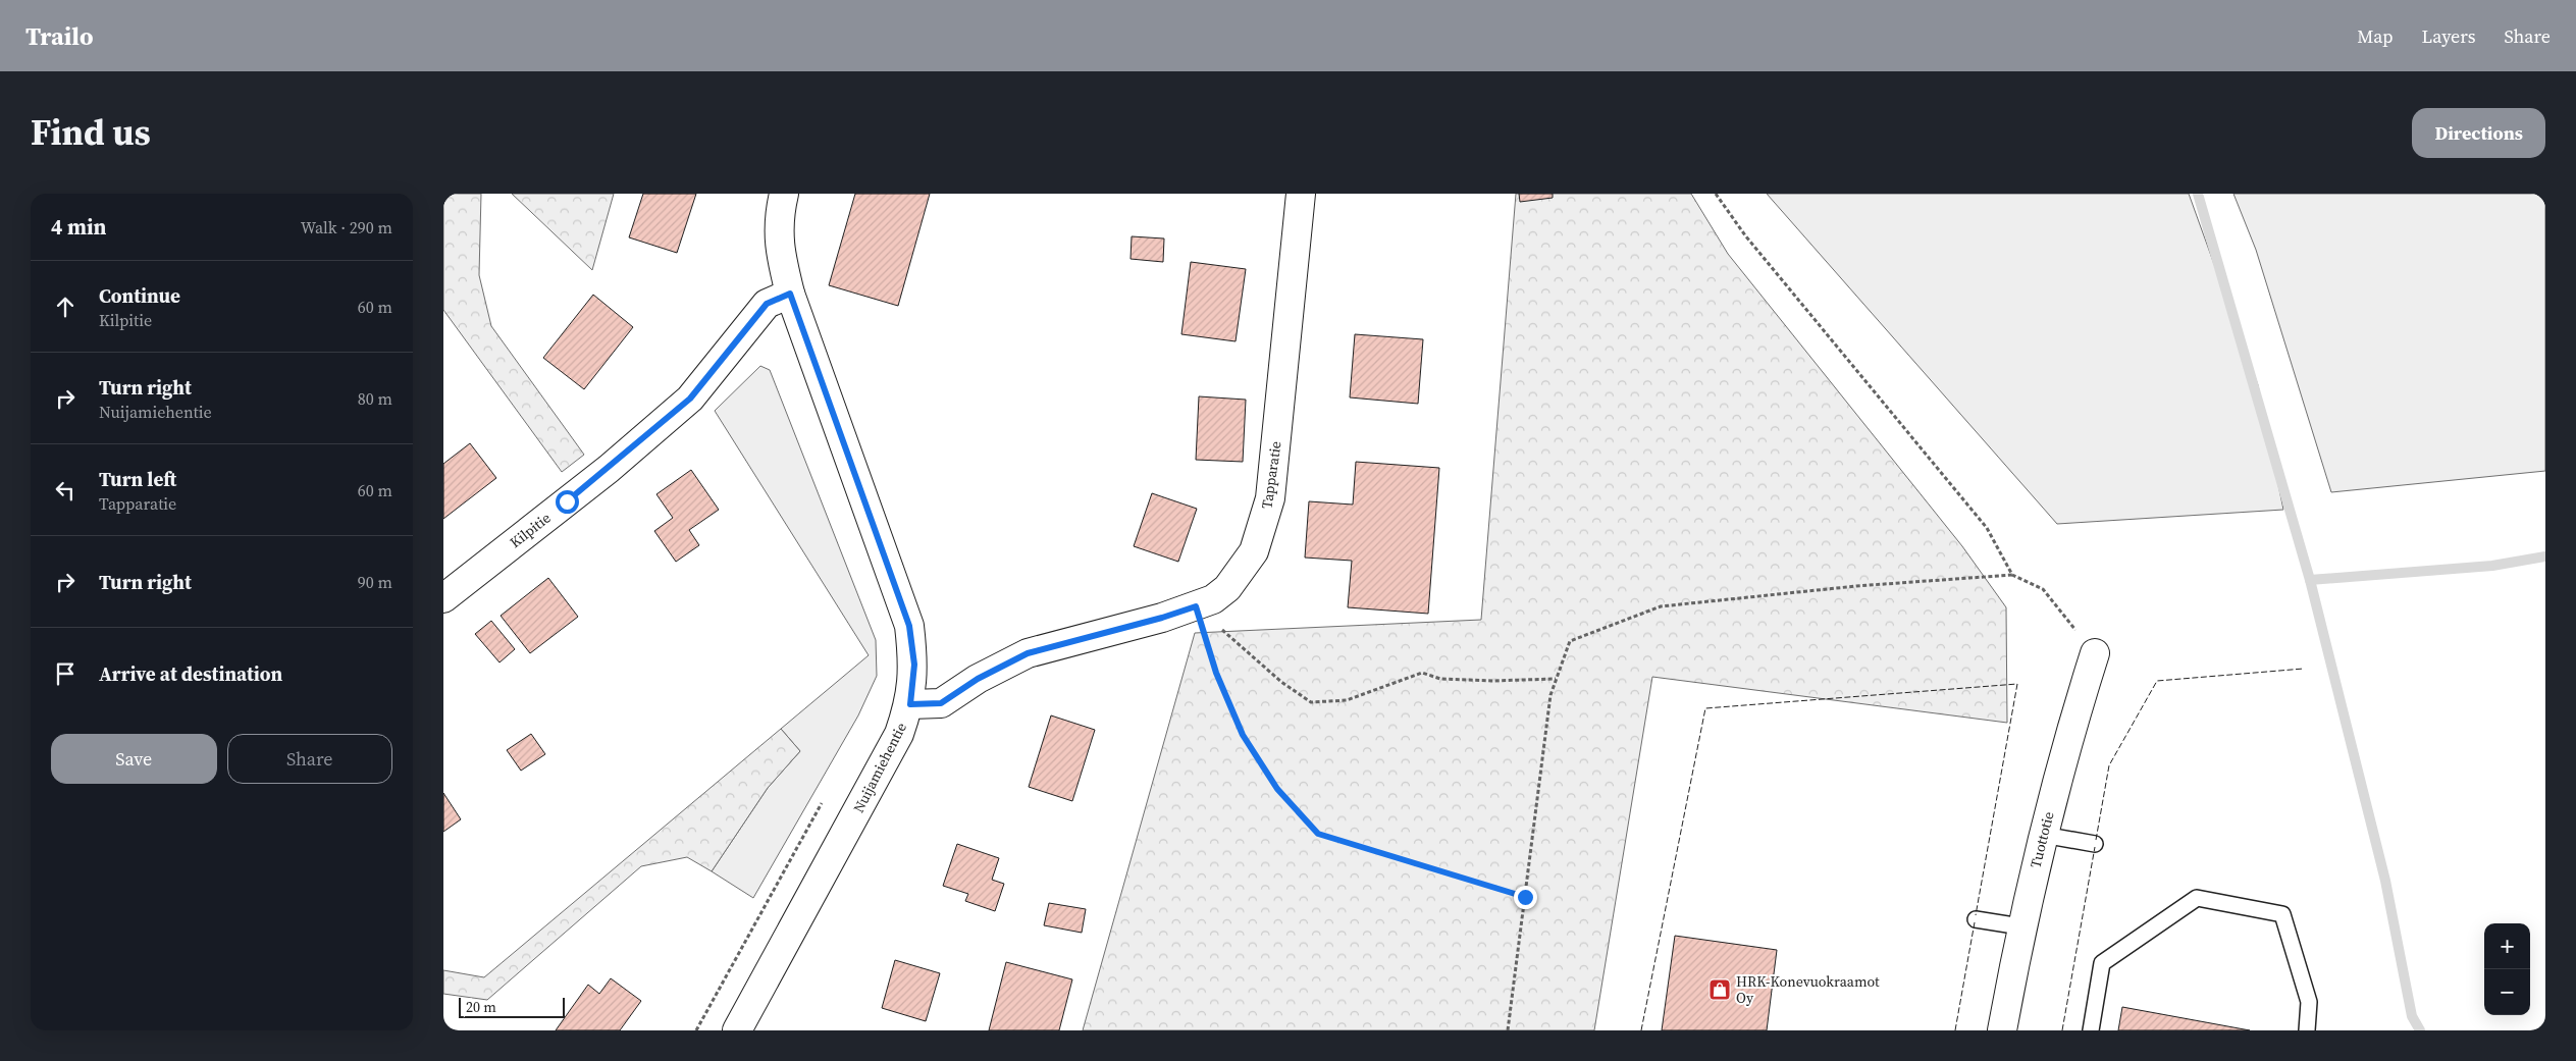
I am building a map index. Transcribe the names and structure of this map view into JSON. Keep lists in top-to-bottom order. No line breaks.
{"streets":{"street":["Tapparatie","Kilpitie","Nuijamiehentie","Tuottotie"]},"crossings":[["Tapparatie","Nuijamiehentie"],["Kilpitie","Nuijamiehentie"]],"places":{"shop":["HRK-Konevuokraamot Oy"]},"scale_bar":"20 m","page":{"header":"Trailo","nav":["Map","Layers","Share"],"title":"Find us","buttons":["Directions",["Save","Share"]],"heading":["4 min","Walk · 290 m"],"list":[["Continue","Kilpitie","60 m"],["Turn right","Nuijamiehentie","80 m"],["Turn left","Tapparatie","60 m"],["Turn right","90 m"],"Arrive at destination"],"map_buttons":["+","−"],"scale":"20 m"}}
